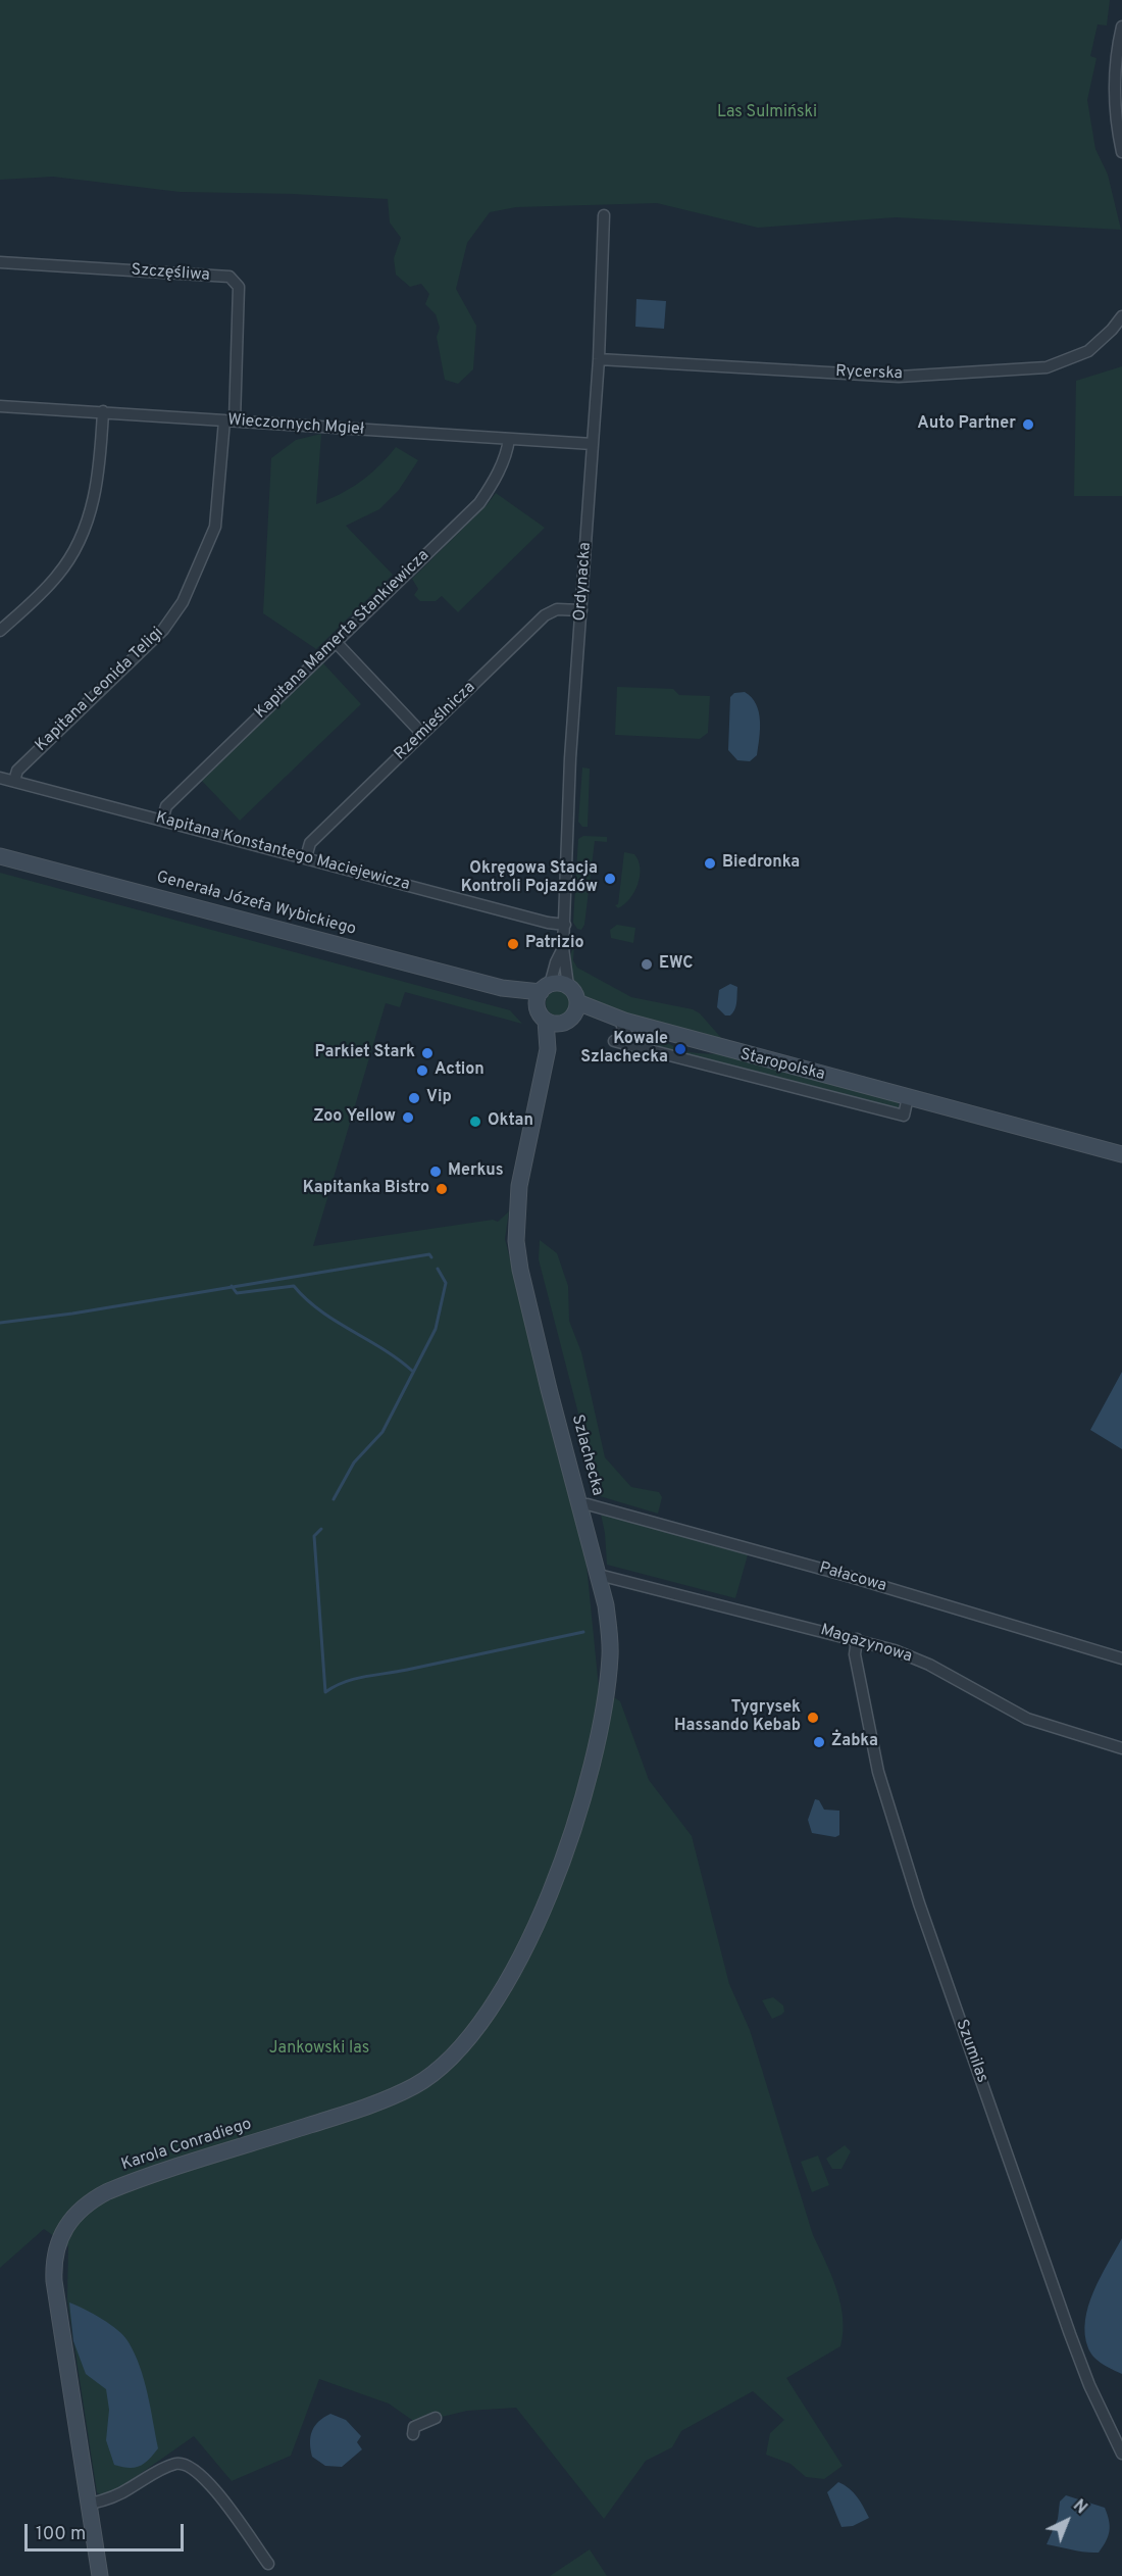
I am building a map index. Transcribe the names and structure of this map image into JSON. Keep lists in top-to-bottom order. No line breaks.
{"streets":{"street":["Szczęśliwa","Rycerska","Wieczornych Mgieł","Ordynacka","Kapitana Mamerta Stankiewicza","Kapitana Leonida Teligi","Rzemieślnicza","Kapitana Konstantego Maciejewicza","Generała Józefa Wybickiego","Staropolska","Szlachecka","Pałacowa","Magazynowa","Szumilas","Karola Conradiego"]},"crossings":[["Szczęśliwa","Wieczornych Mgieł"],["Szczęśliwa","Kapitana Leonida Teligi"],["Rycerska","Ordynacka"],["Wieczornych Mgieł","Ordynacka"],["Wieczornych Mgieł","Kapitana Mamerta Stankiewicza"],["Wieczornych Mgieł","Kapitana Leonida Teligi"],["Ordynacka","Rzemieślnicza"],["Ordynacka","Kapitana Konstantego Maciejewicza"],["Ordynacka","Generała Józefa Wybickiego"],["Kapitana Mamerta Stankiewicza","Kapitana Konstantego Maciejewicza"],["Kapitana Leonida Teligi","Kapitana Konstantego Maciejewicza"],["Rzemieślnicza","Kapitana Konstantego Maciejewicza"],["Generała Józefa Wybickiego","Staropolska"],["Generała Józefa Wybickiego","Szlachecka"],["Staropolska","Szlachecka"],["Szlachecka","Pałacowa"],["Szlachecka","Magazynowa"],["Szlachecka","Karola Conradiego"],["Magazynowa","Szumilas"]],"parks":["Las Sulmiński","Jankowski las"],"places":["Auto Partner","Biedronka","Okręgowa Stacja Kontroli Pojazdów","Patrizio","EWC","Kowale Szlachecka","Parkiet Stark","Action","Vip","Zoo Yellow","Oktan","Merkus","Kapitanka Bistro","Tygrysek Hassando Kebab","Żabka"],"scale_bar":"100 m","north":"top right"}
